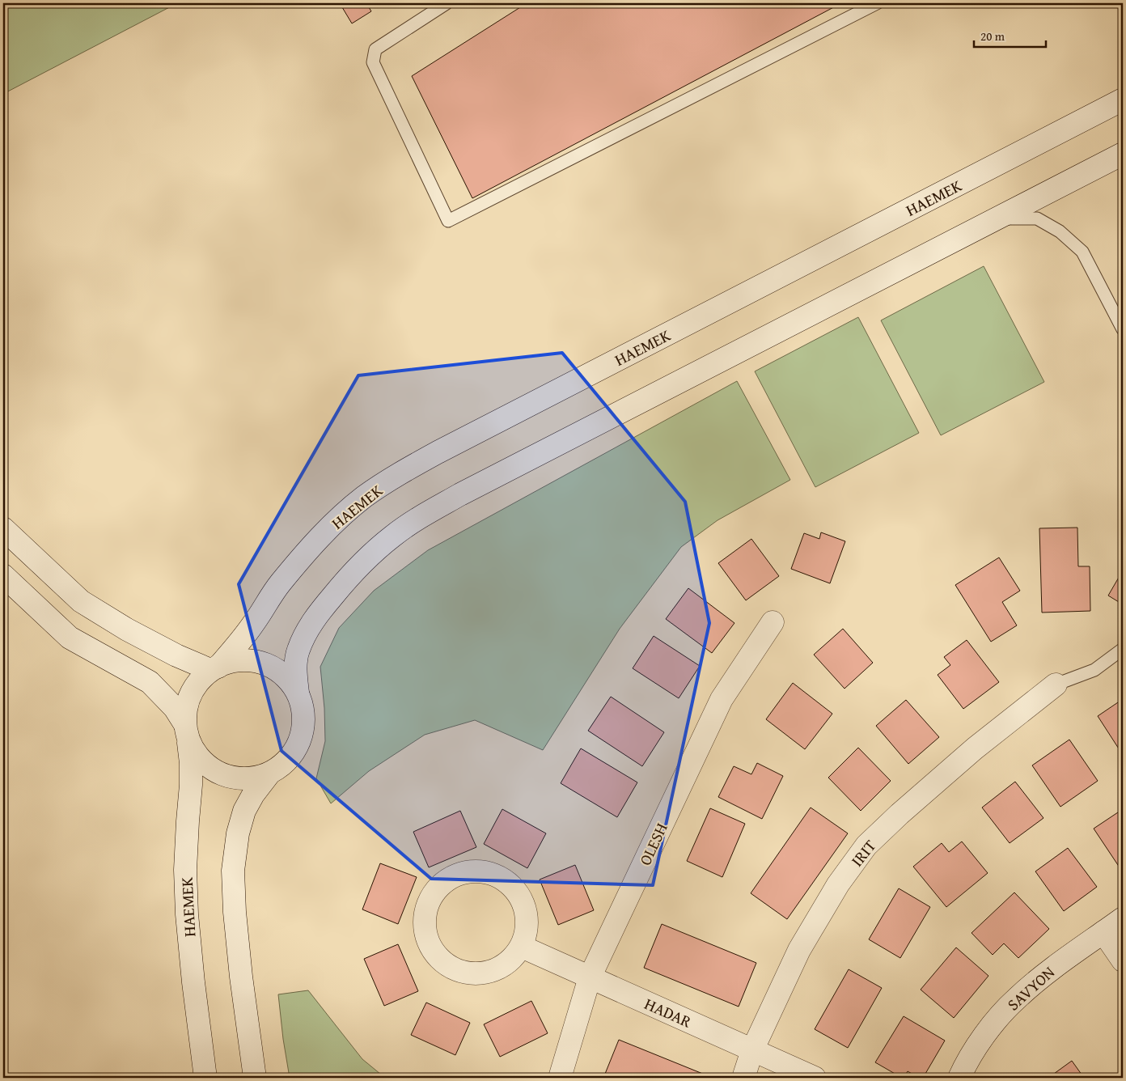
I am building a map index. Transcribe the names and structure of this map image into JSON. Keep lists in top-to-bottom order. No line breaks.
{"streets":{"main road":["HAEMEK","OLESH","IRIT","SAVYON","HADAR"]},"crossings":[["OLESH","HADAR"],["IRIT","HADAR"]],"scale_bar":"20 m"}
